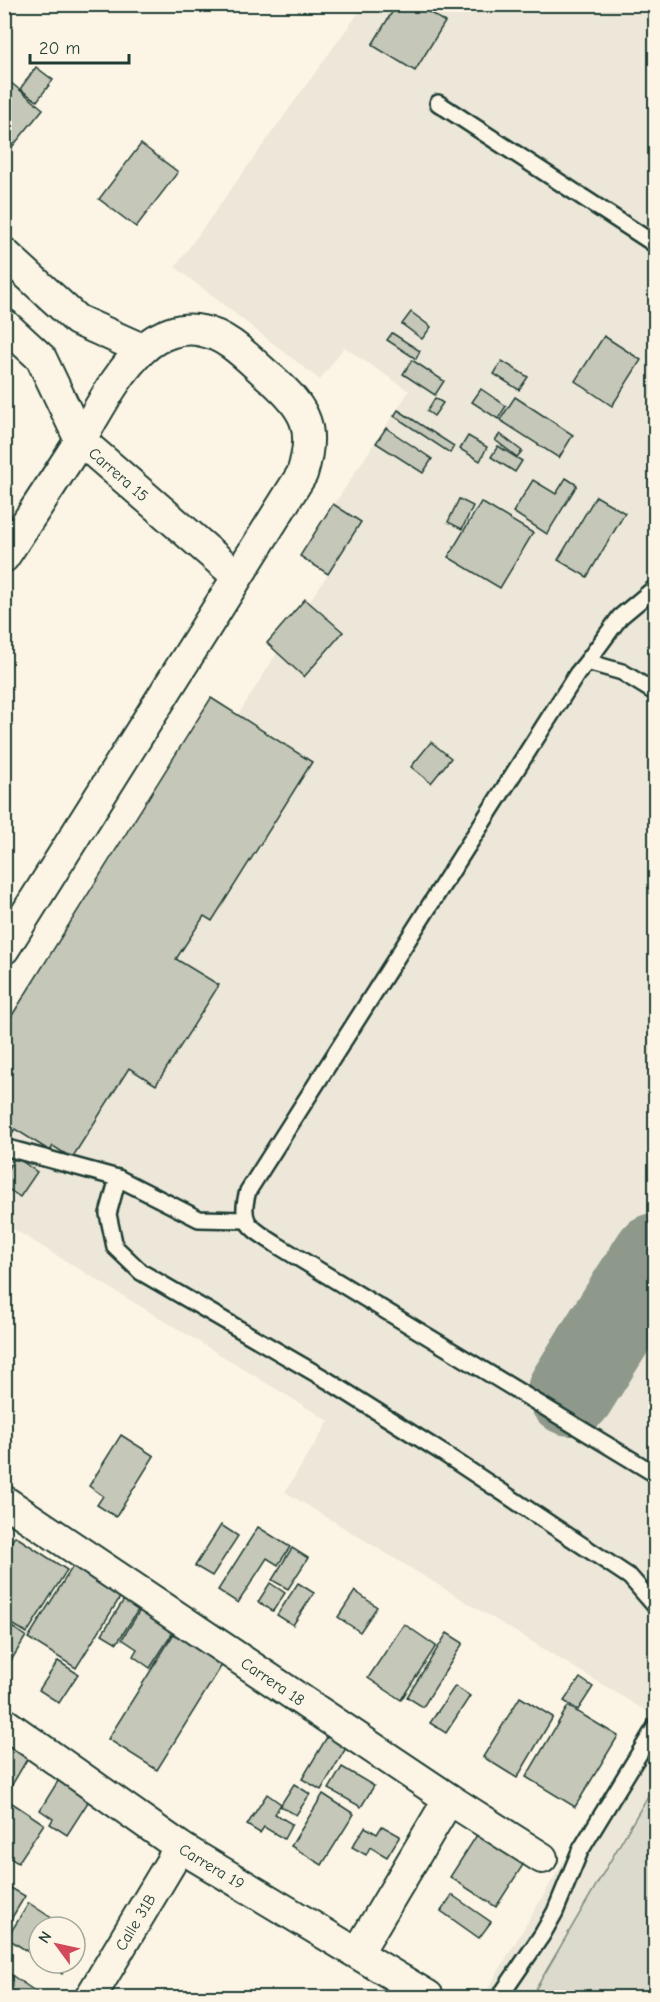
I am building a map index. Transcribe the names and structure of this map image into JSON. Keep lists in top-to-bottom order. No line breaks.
{"streets":{"street":["Carrera 15","Carrera 18","Carrera 19","Calle 31B"]},"crossings":[["Carrera 19","Calle 31B"]],"scale_bar":"20 m","north":"top left"}
